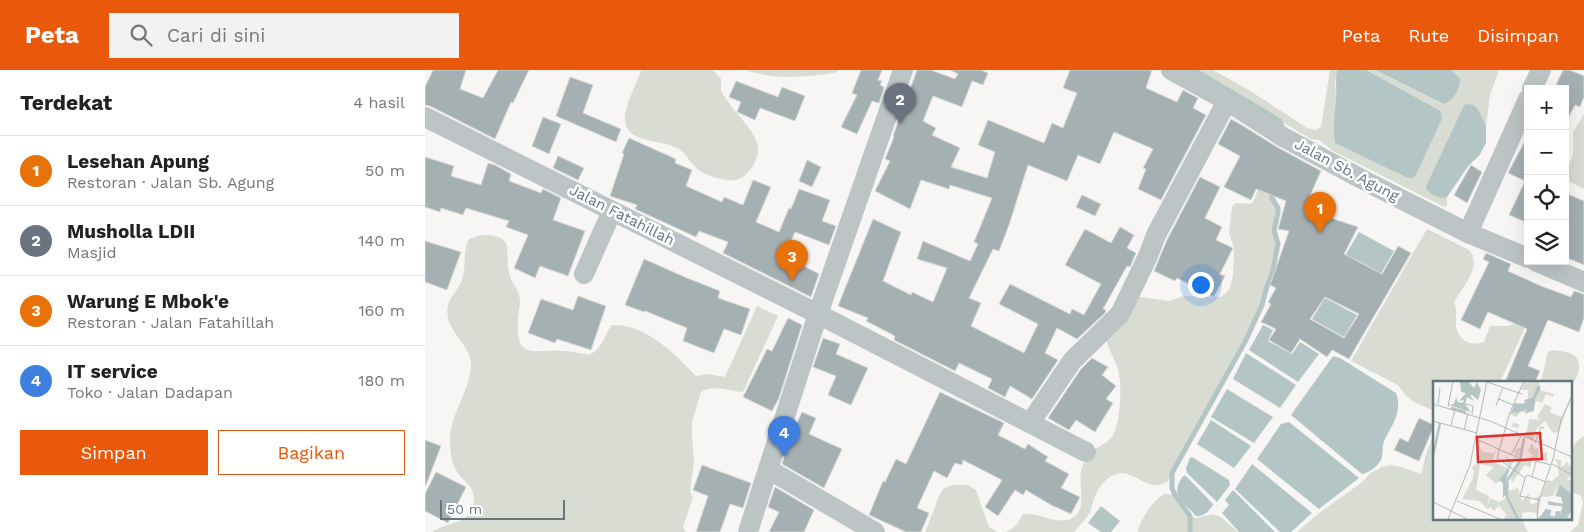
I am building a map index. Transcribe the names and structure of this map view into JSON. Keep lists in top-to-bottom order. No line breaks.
{"streets":{"street":["Jalan Sb. Agung","Jalan Fatahillah"]},"scale_bar":"50 m","page":{"header":"Peta","search":"Cari di sini","nav":["Peta","Rute","Disimpan"],"heading":["Terdekat","4 hasil"],"pins":["2","1","3","4"],"map_buttons":["+","−"],"list":[{"mark":"1","name":"Lesehan Apung","note":"Restoran · Jalan Sb. Agung","value":"50 m"},{"mark":"2","name":"Musholla LDII","note":"Masjid","value":"140 m"},{"mark":"3","name":"Warung E Mbok'e","note":"Restoran · Jalan Fatahillah","value":"160 m"},{"mark":"4","name":"IT service","note":"Toko · Jalan Dadapan","value":"180 m"}],"buttons":["Simpan","Bagikan"],"scale":"50 m"}}
